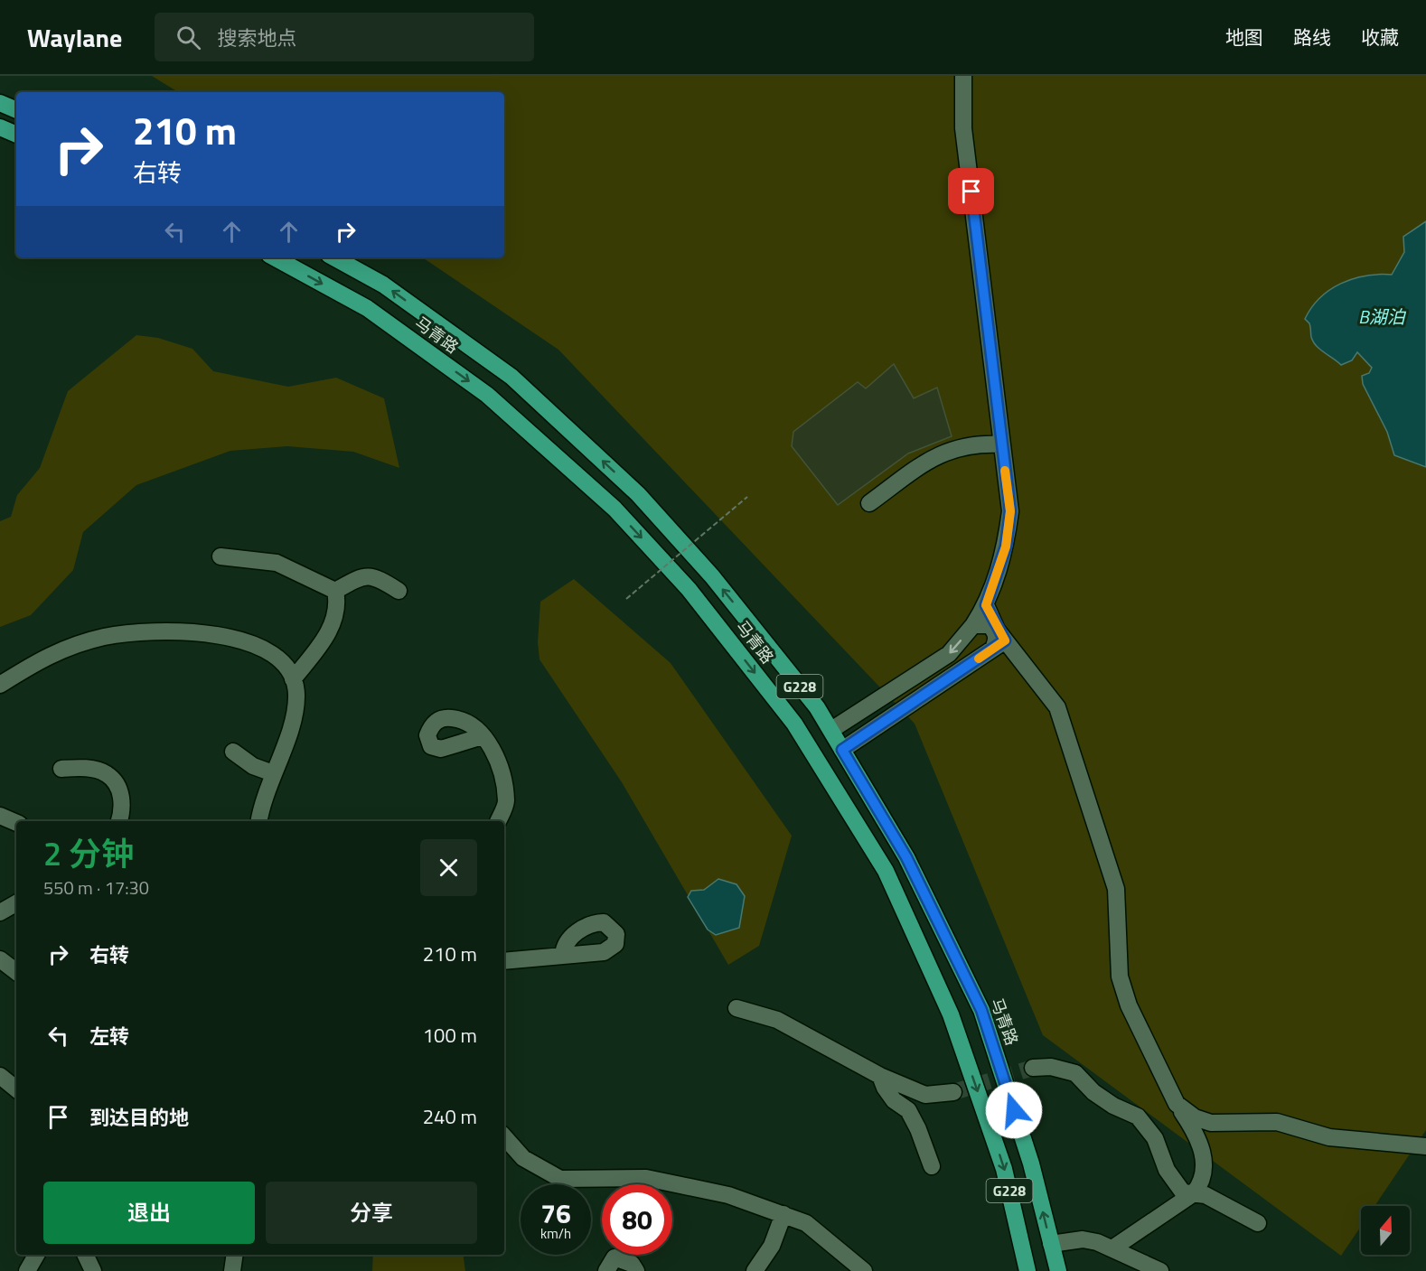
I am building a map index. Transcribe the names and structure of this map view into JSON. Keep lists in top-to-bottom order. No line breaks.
{"streets":{"highway":["马青路","G228"]},"water":["B湖泊"],"north":"top","page":{"header":"Waylane","search":"搜索地点","nav":["地图","路线","收藏"],"turn":["210 m","右转"],"heading":["2 分钟","550 m · 17:30"],"list":[{"name":"右转","value":"210 m"},{"name":"左转","value":"100 m"},{"name":"到达目的地","value":"240 m"}],"buttons":["退出","分享"],"speed":"76 km/h","limit":"80"}}
